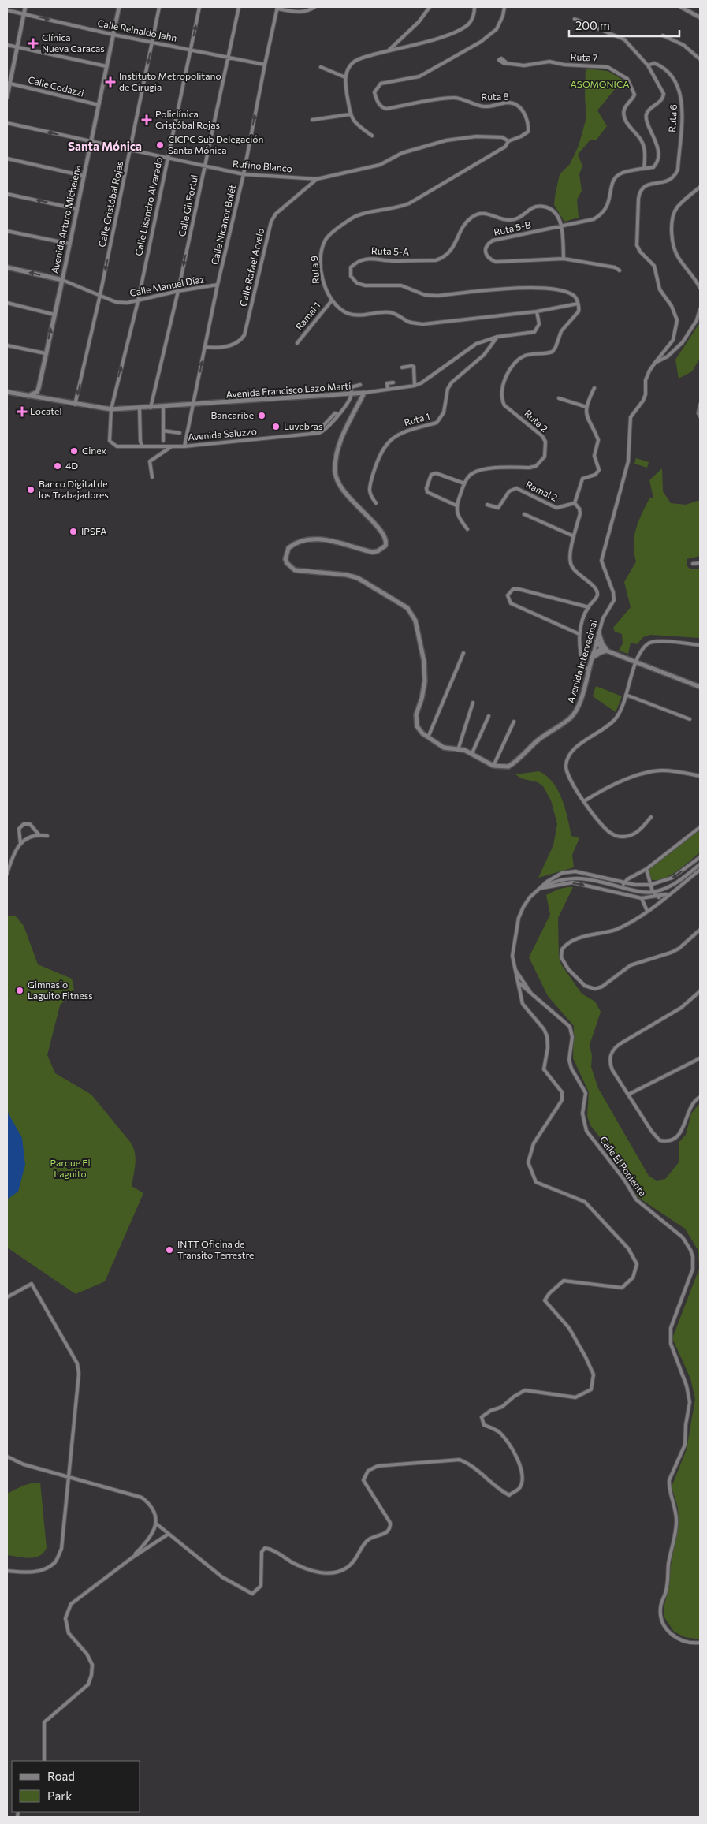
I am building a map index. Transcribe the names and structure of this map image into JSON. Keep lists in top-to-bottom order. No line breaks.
{"streets":{"main road":["Avenida Arturo Michelena","Calle Manuel Díaz","Avenida Francisco Lazo Martí","Avenida Intervecinal"],"street":["Calle Reinaldo Jahn","Ruta 7","Calle Codazzi","Ruta 8","Ruta 6","Rufino Blanco","Calle Cristóbal Rojas","Calle Gil Fortul","Calle Lisandro Alvarado","Calle Nicanor Bolét","Ruta 5-B","Ruta 5-A","Calle Rafael Arvelo","Ruta 9","Ramal 1","Ruta 1","Ruta 2","Avenida Saluzzo","Ramal 2","Calle El Poniente"]},"crossings":[["Calle Reinaldo Jahn","Calle Cristóbal Rojas"],["Calle Reinaldo Jahn","Calle Gil Fortul"],["Calle Reinaldo Jahn","Calle Lisandro Alvarado"],["Calle Reinaldo Jahn","Avenida Arturo Michelena"],["Calle Reinaldo Jahn","Calle Nicanor Bolét"],["Ruta 7","Ruta 6"],["Calle Codazzi","Avenida Arturo Michelena"],["Ruta 8","Ruta 9"],["Ruta 6","Ruta 5-B"],["Ruta 6","Ruta 5-A"],["Ruta 6","Avenida Intervecinal"],["Rufino Blanco","Calle Cristóbal Rojas"],["Rufino Blanco","Calle Gil Fortul"],["Rufino Blanco","Calle Lisandro Alvarado"],["Rufino Blanco","Avenida Arturo Michelena"],["Rufino Blanco","Calle Nicanor Bolét"],["Rufino Blanco","Calle Rafael Arvelo"],["Calle Cristóbal Rojas","Calle Manuel Díaz"],["Calle Cristóbal Rojas","Avenida Francisco Lazo Martí"],["Calle Gil Fortul","Calle Manuel Díaz"],["Calle Gil Fortul","Avenida Francisco Lazo Martí"],["Calle Lisandro Alvarado","Calle Manuel Díaz"],["Calle Lisandro Alvarado","Avenida Francisco Lazo Martí"],["Calle Lisandro Alvarado","Avenida Saluzzo"],["Avenida Arturo Michelena","Calle Manuel Díaz"],["Calle Nicanor Bolét","Calle Rafael Arvelo"],["Calle Nicanor Bolét","Calle Manuel Díaz"],["Calle Nicanor Bolét","Avenida Francisco Lazo Martí"],["Calle Nicanor Bolét","Avenida Saluzzo"],["Ruta 5-B","Ruta 5-A"],["Ruta 5-A","Ruta 9"],["Ruta 5-A","Ruta 2"],["Ruta 9","Ramal 1"],["Ruta 9","Avenida Francisco Lazo Martí"],["Ruta 9","Ruta 2"],["Avenida Francisco Lazo Martí","Ruta 1"],["Avenida Francisco Lazo Martí","Avenida Saluzzo"]],"one_way":["Calle Cristóbal Rojas","Calle Lisandro Alvarado","Calle Nicanor Bolét"],"districts":["Santa Mónica"],"parks":["ASOMONICA","Parque El Laguito"],"places":{"health":["Clínica Nueva Caracas","Instituto Metropolitano de Cirugía","Policlínica Cristóbal Rojas","Locatel"],"other":["CICPC Sub Delegación Santa Mónica","Bancaribe","Luvebras","Cinex","4D","Banco Digital de los Trabajadores","IPSFA","Gimnasio Laguito Fitness","INTT Oficina de Transito Terrestre"]},"legend":["Road","Park"],"scale_bar":"200 m"}
